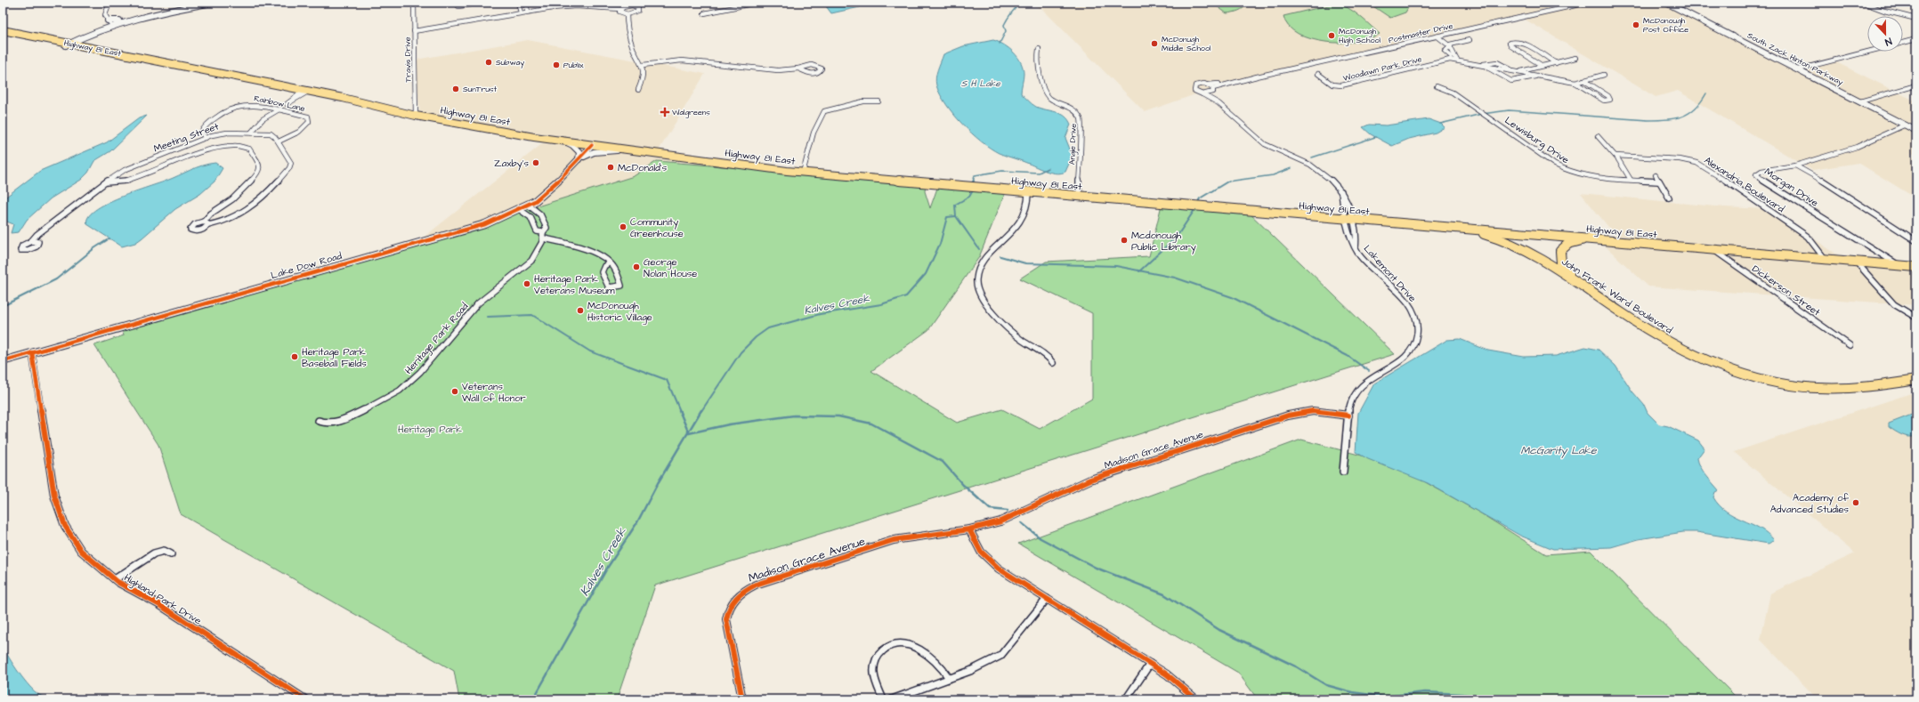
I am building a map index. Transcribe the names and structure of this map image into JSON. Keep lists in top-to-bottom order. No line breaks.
{"streets":{"main road":["Highway 81 East","South Zack Hinton Parkway","John Frank Ward Boulevard"],"street":["Postmaster Drive","Travis Drive","Woodlawn Park Drive","Rainbow Lane","Meeting Street","Lewisburg Drive","Angie Drive","Alexandria Boulevard","Morgan Drive","Lake Dow Road","Lakemont Drive","Dickerson Street","Heritage Park Road","Madison Grace Avenue","Highland Park Drive"]},"crossings":[["Highway 81 East","Travis Drive"],["Highway 81 East","Angie Drive"],["Highway 81 East","Alexandria Boulevard"],["Highway 81 East","Morgan Drive"],["Highway 81 East","Lake Dow Road"],["Highway 81 East","Lakemont Drive"],["Highway 81 East","Dickerson Street"],["Highway 81 East","John Frank Ward Boulevard"],["Rainbow Lane","Meeting Street"],["Lake Dow Road","Highland Park Drive"],["Lakemont Drive","Madison Grace Avenue"]],"water":["S H Lake","Kalves Creek","McGarity Lake"],"parks":["Heritage Park"],"places":{"other":["McDonough Post Office","McDonugh High School","McDonugh Middle School","Subway","Publix","SunTrust","Zaxby's","McDonald's","Community Greenhouse","Mcdonough Public Library","George Nolan House","Heritage Park Veterans Museum","McDonough Historic Village","Heritage Park Baseball Fields","Veterans Wall of Honor","Academy of Advanced Studies"],"health":["Walgreens"]},"north":"bottom"}
